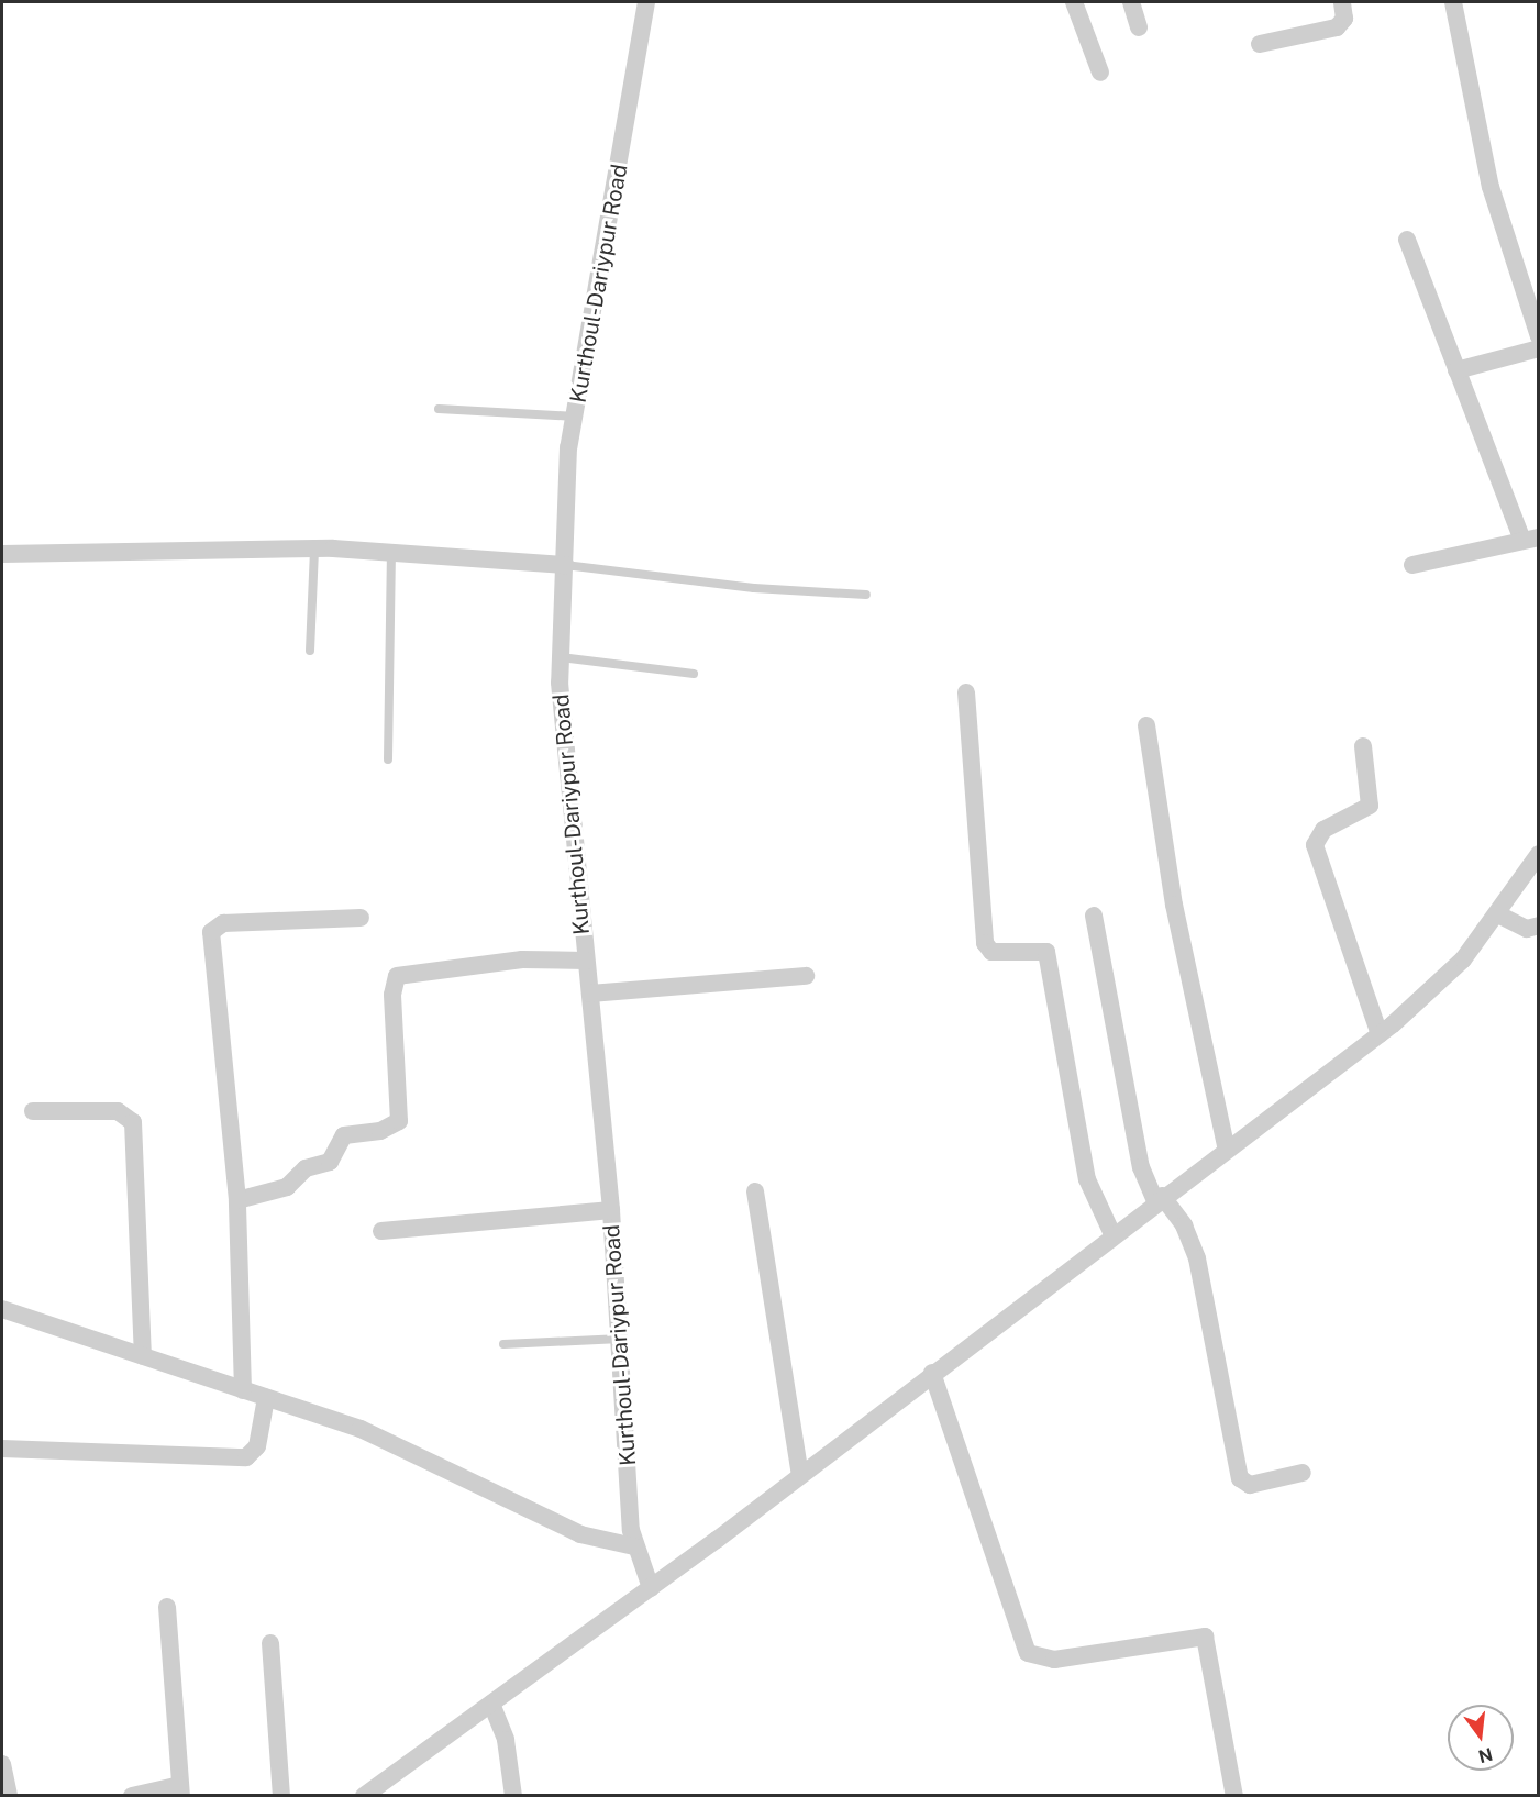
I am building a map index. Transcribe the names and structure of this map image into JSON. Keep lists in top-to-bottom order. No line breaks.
{"streets":{"street":["Kurthoul-Dariypur Road"]},"north":"bottom"}
